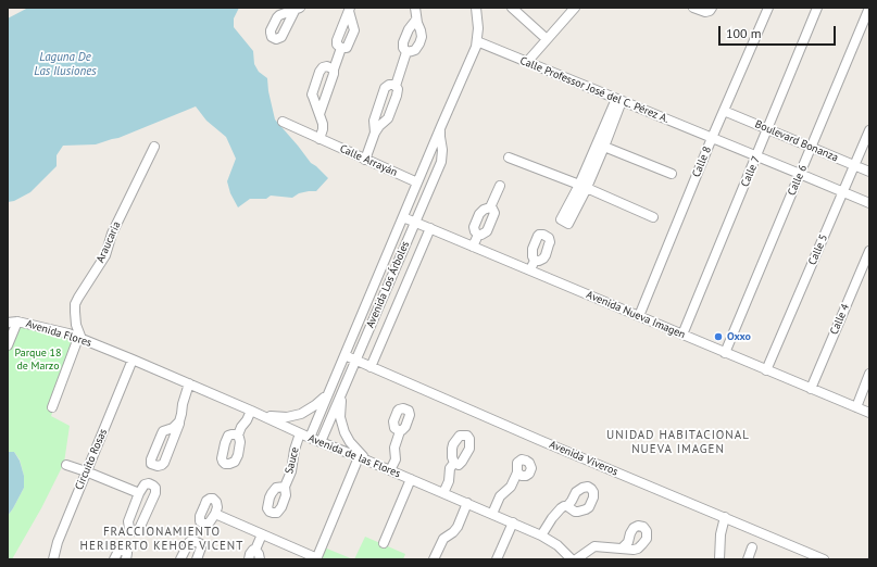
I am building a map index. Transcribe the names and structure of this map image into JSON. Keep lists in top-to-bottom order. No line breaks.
{"streets":{"street":["Calle Professor José del C. Pérez A.","Boulevard Bonanza","Calle Arrayán","Calle 8","Calle 7","Calle 6","Araucaria","Calle 5","Avenida Los Árboles","Avenida Nueva Imagen","Calle 4","Avenida Flores","Avenida de las Flores","Avenida Viveros","Circuito Rosas","Sauce"]},"crossings":[["Calle Professor José del C. Pérez A.","Calle 8"],["Calle Professor José del C. Pérez A.","Avenida Los Árboles"],["Boulevard Bonanza","Calle 8"],["Boulevard Bonanza","Calle 7"],["Boulevard Bonanza","Calle 6"],["Boulevard Bonanza","Calle 5"],["Calle Arrayán","Avenida Los Árboles"],["Calle 8","Avenida Nueva Imagen"],["Calle 7","Avenida Nueva Imagen"],["Calle 6","Avenida Nueva Imagen"],["Araucaria","Avenida Flores"],["Calle 5","Avenida Nueva Imagen"],["Avenida Los Árboles","Avenida Nueva Imagen"],["Avenida Los Árboles","Avenida de las Flores"],["Avenida Los Árboles","Avenida Viveros"],["Avenida Nueva Imagen","Calle 4"],["Avenida Flores","Avenida de las Flores"],["Avenida Flores","Circuito Rosas"],["Avenida de las Flores","Circuito Rosas"],["Avenida de las Flores","Sauce"]],"districts":["UNIDAD HABITACIONAL NUEVA IMAGEN","FRACCIONAMIENTO HERIBERTO KEHOE VICENT"],"water":["Laguna De Las Ilusiones"],"parks":["Parque 18 de Marzo"],"places":["Oxxo"],"scale_bar":"100 m"}
